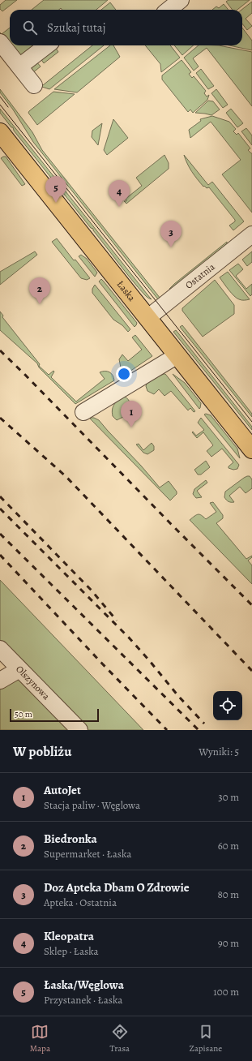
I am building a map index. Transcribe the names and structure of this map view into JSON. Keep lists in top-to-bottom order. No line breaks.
{"streets":{"main road":["Łaska"],"street":["Ostatnia","Olszynowa"]},"crossings":[["Ostatnia","Łaska"]],"scale_bar":"50 m","page":{"search":"Szukaj tutaj","pins":["5","4","3","2","1"],"scale":"50 m","heading":["W pobliżu","Wyniki: 5"],"list":[{"mark":"1","name":"AutoJet","note":"Stacja paliw · Węglowa","value":"30 m"},{"mark":"2","name":"Biedronka","note":"Supermarket · Łaska","value":"60 m"},{"mark":"3","name":"Doz Apteka Dbam O Zdrowie","note":"Apteka · Ostatnia","value":"80 m"},{"mark":"4","name":"Kleopatra","note":"Sklep · Łaska","value":"90 m"},{"mark":"5","name":"Łaska/Węglowa","note":"Przystanek · Łaska","value":"100 m"}],"nav":["Mapa","Trasa","Zapisane"]}}
